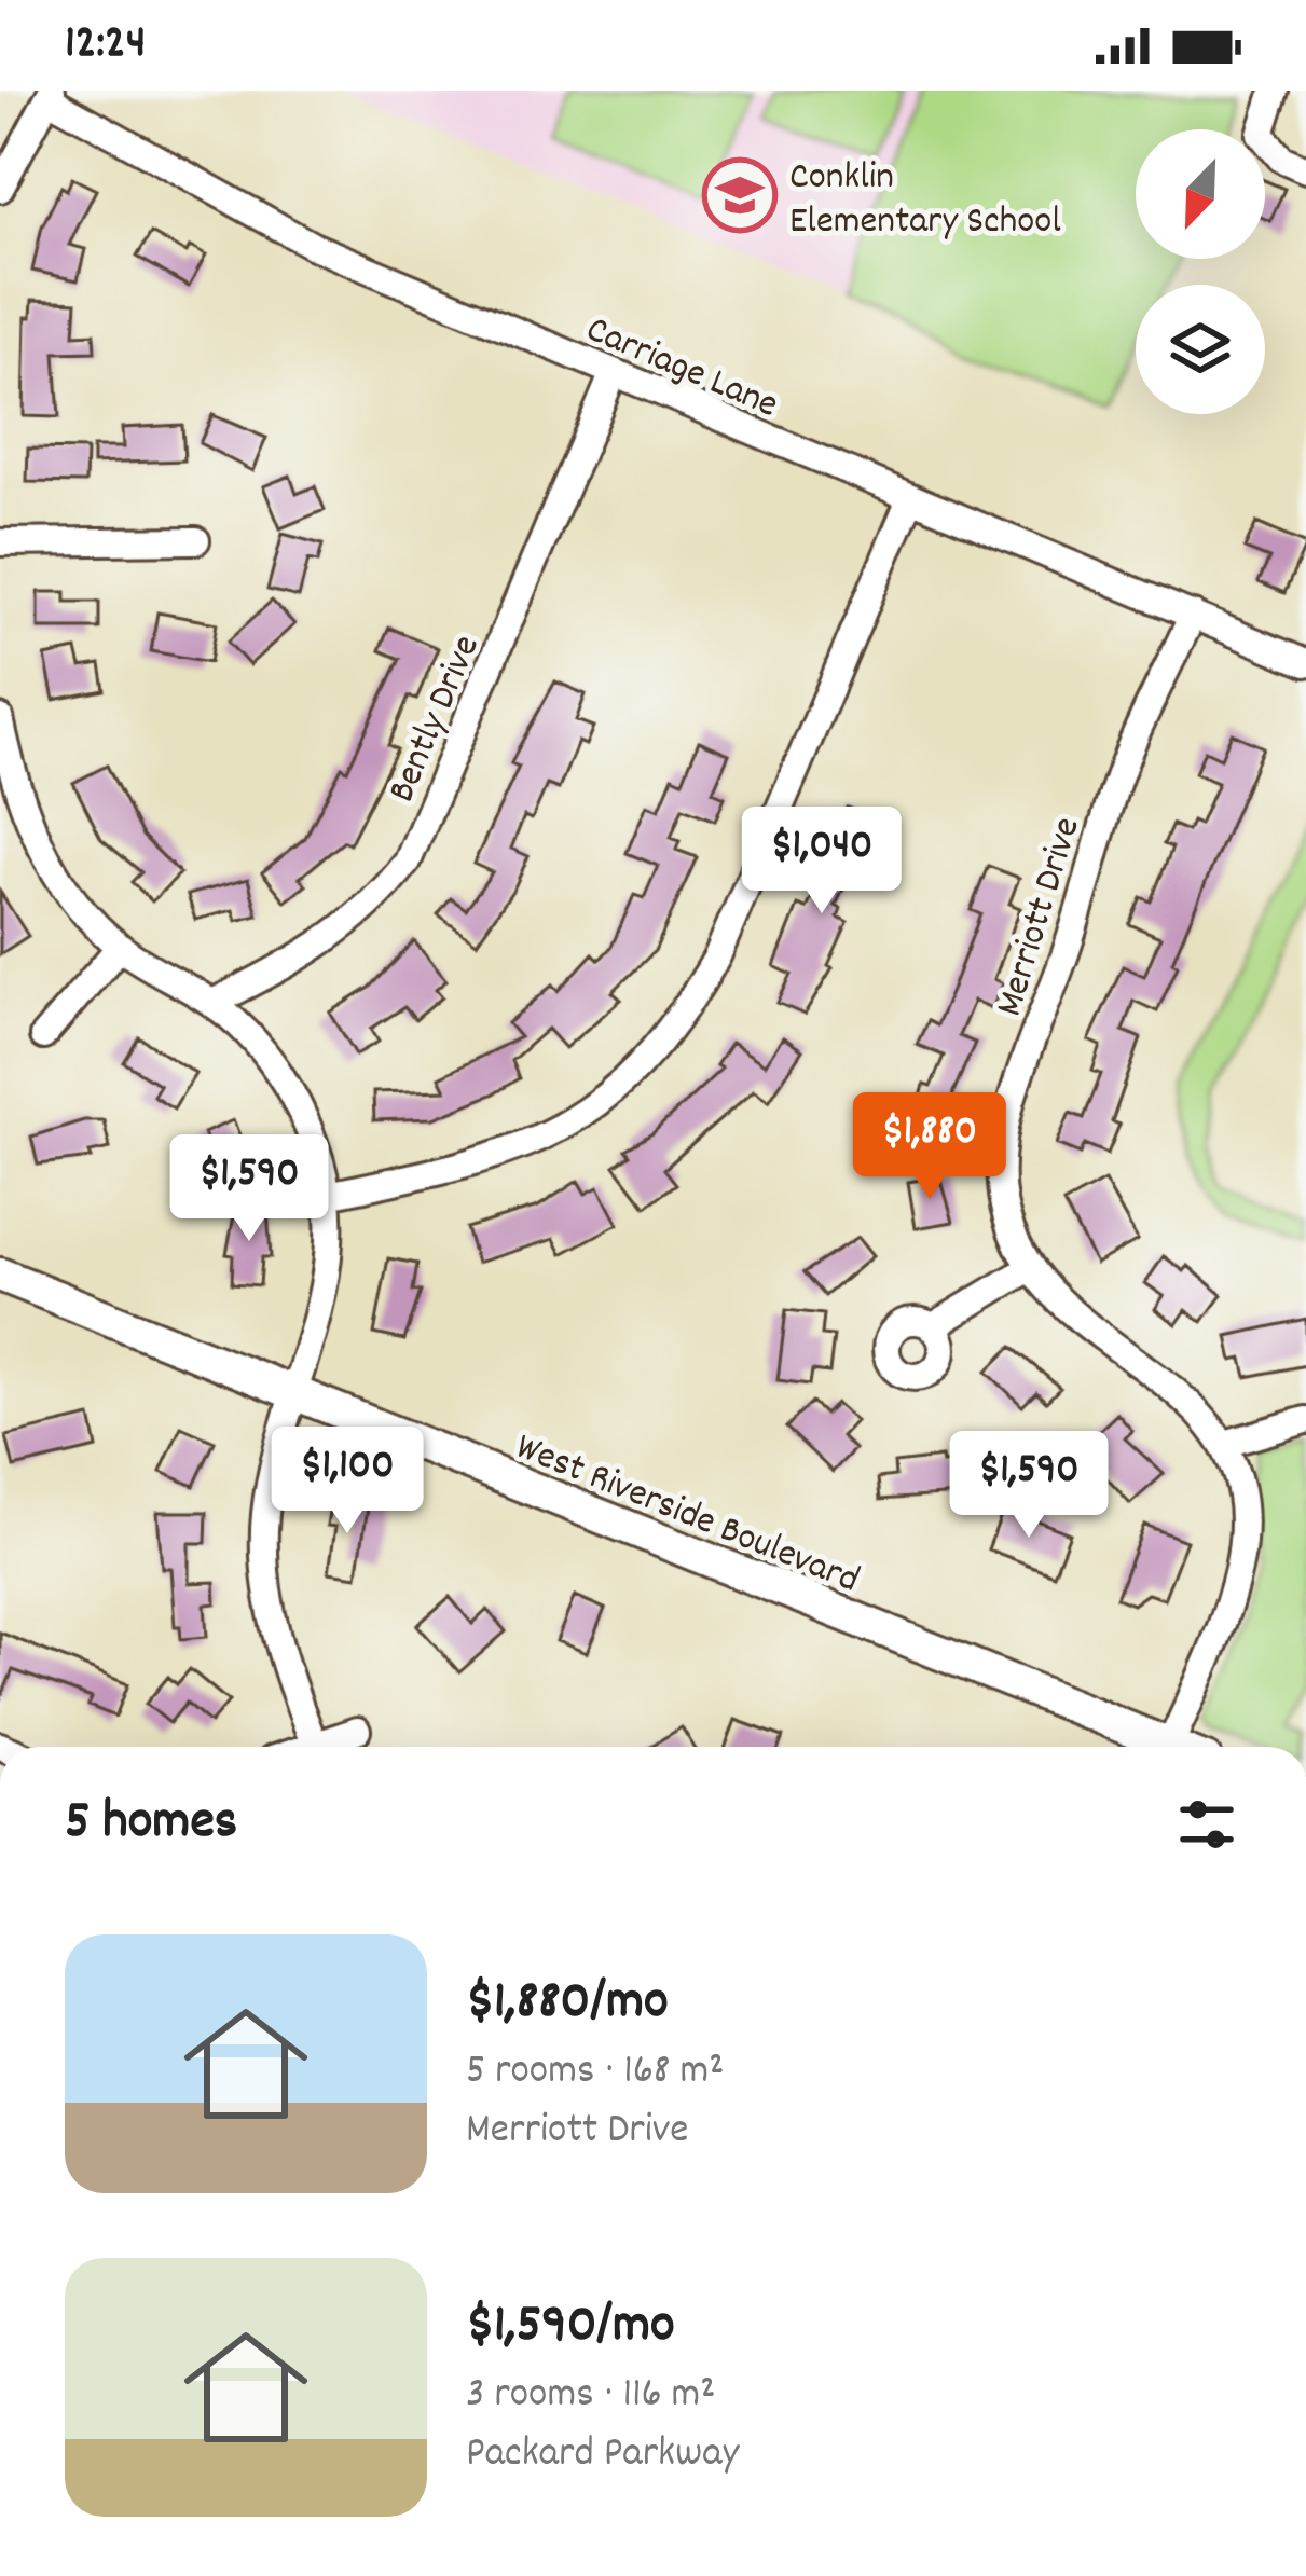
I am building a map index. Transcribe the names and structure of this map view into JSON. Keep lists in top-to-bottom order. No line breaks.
{"streets":{"main road":["West Riverside Boulevard"],"street":["Carriage Lane","Bently Drive","Merriott Drive"]},"crossings":[["Carriage Lane","Bently Drive"],["Carriage Lane","Merriott Drive"]],"places":{"school or university":["Conklin Elementary School"]},"north":"bottom left","page":{"status":"12:24","price":["$1,040","$1,880","$1,590","$1,100","$1,590"],"heading":"5 homes","list":[{"name":"$1,880/mo","note":"5 rooms · 168 m² · Merriott Drive"},{"name":"$1,590/mo","note":"3 rooms · 116 m² · Packard Parkway"}]}}
